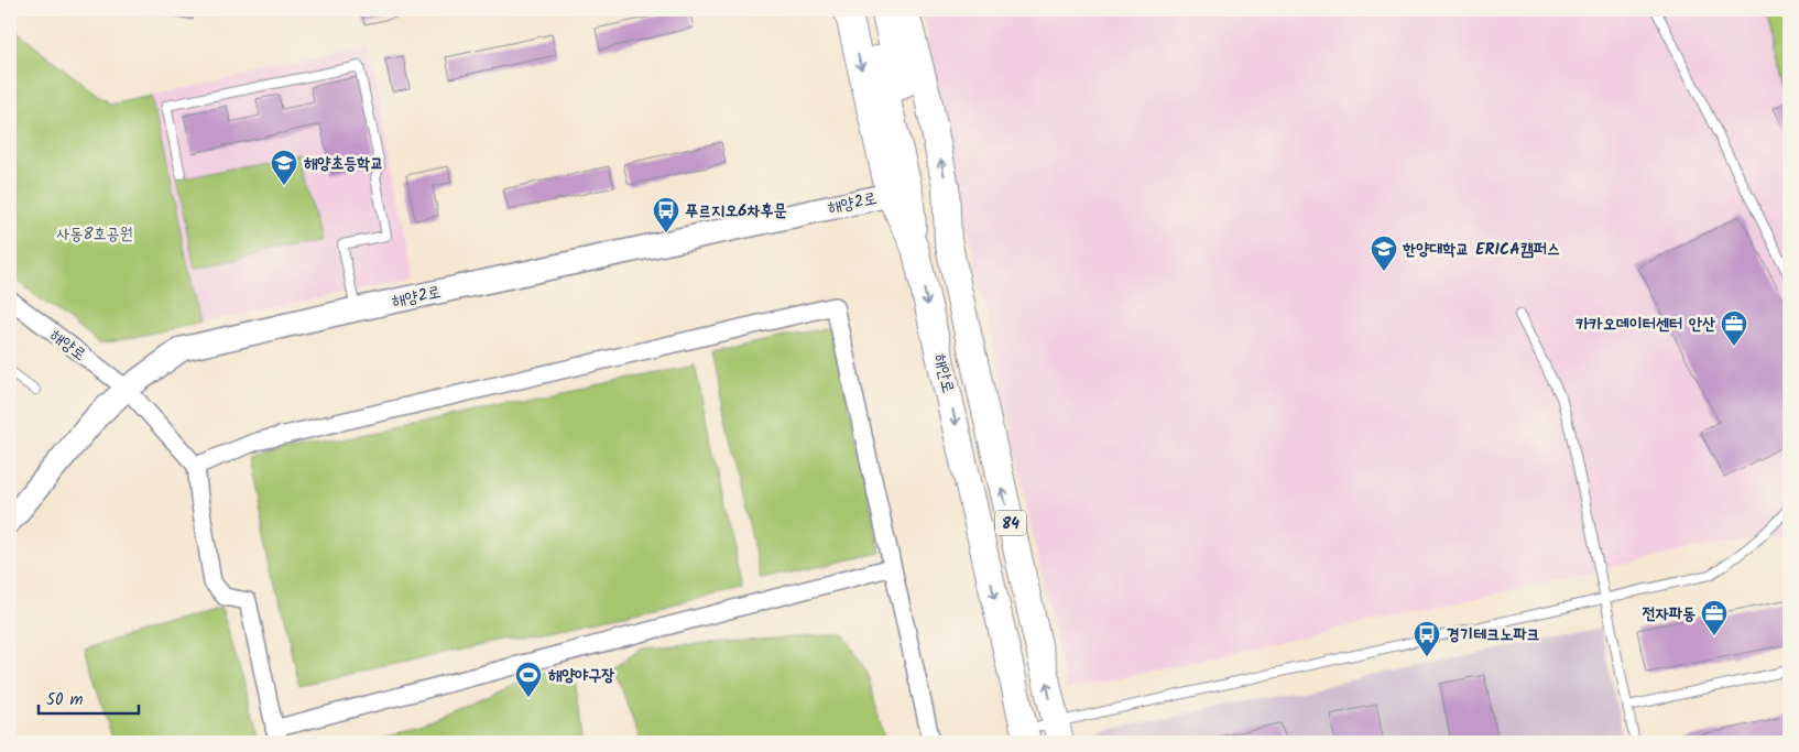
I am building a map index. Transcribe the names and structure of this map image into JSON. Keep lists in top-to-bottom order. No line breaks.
{"streets":{"main road":["해안로","84"],"street":["해양2로","해양로"]},"crossings":[["해양2로","해양로"],["해양2로","해안로"]],"parks":["사동8호공원"],"places":{"school or university":["해양초등학교","한양대학교 ERICA캠퍼스"],"bus stop":["푸르지오6차후문","경기테크노파크"],"office":["카카오데이터센터 안산","전자파동"],"sports":["해양야구장"]},"scale_bar":"50 m"}
